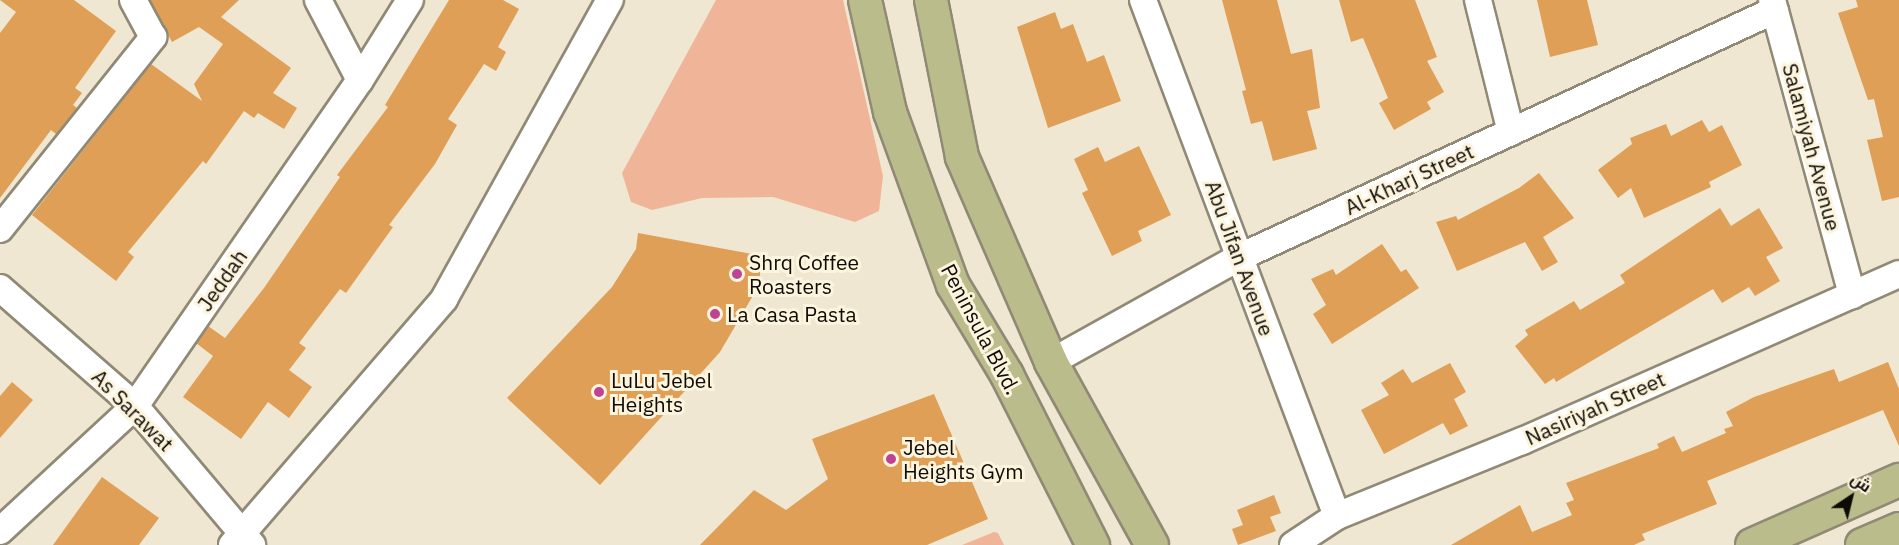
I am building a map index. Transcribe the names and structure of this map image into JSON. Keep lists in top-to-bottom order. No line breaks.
{"streets":{"main road":["Peninsula Blvd."],"street":["Salamiyah Avenue","Al-Kharj Street","Abu Jifan Avenue","Jeddah","Nasiriyah Street","As Sarawat"]},"crossings":[["Salamiyah Avenue","Al-Kharj Street"],["Salamiyah Avenue","Nasiriyah Street"],["Al-Kharj Street","Abu Jifan Avenue"],["Abu Jifan Avenue","Nasiriyah Street"],["Jeddah","As Sarawat"]],"places":["Shrq Coffee Roasters","La Casa Pasta","LuLu Jebel Heights","Jebel Heights Gym"],"north":"top right"}
